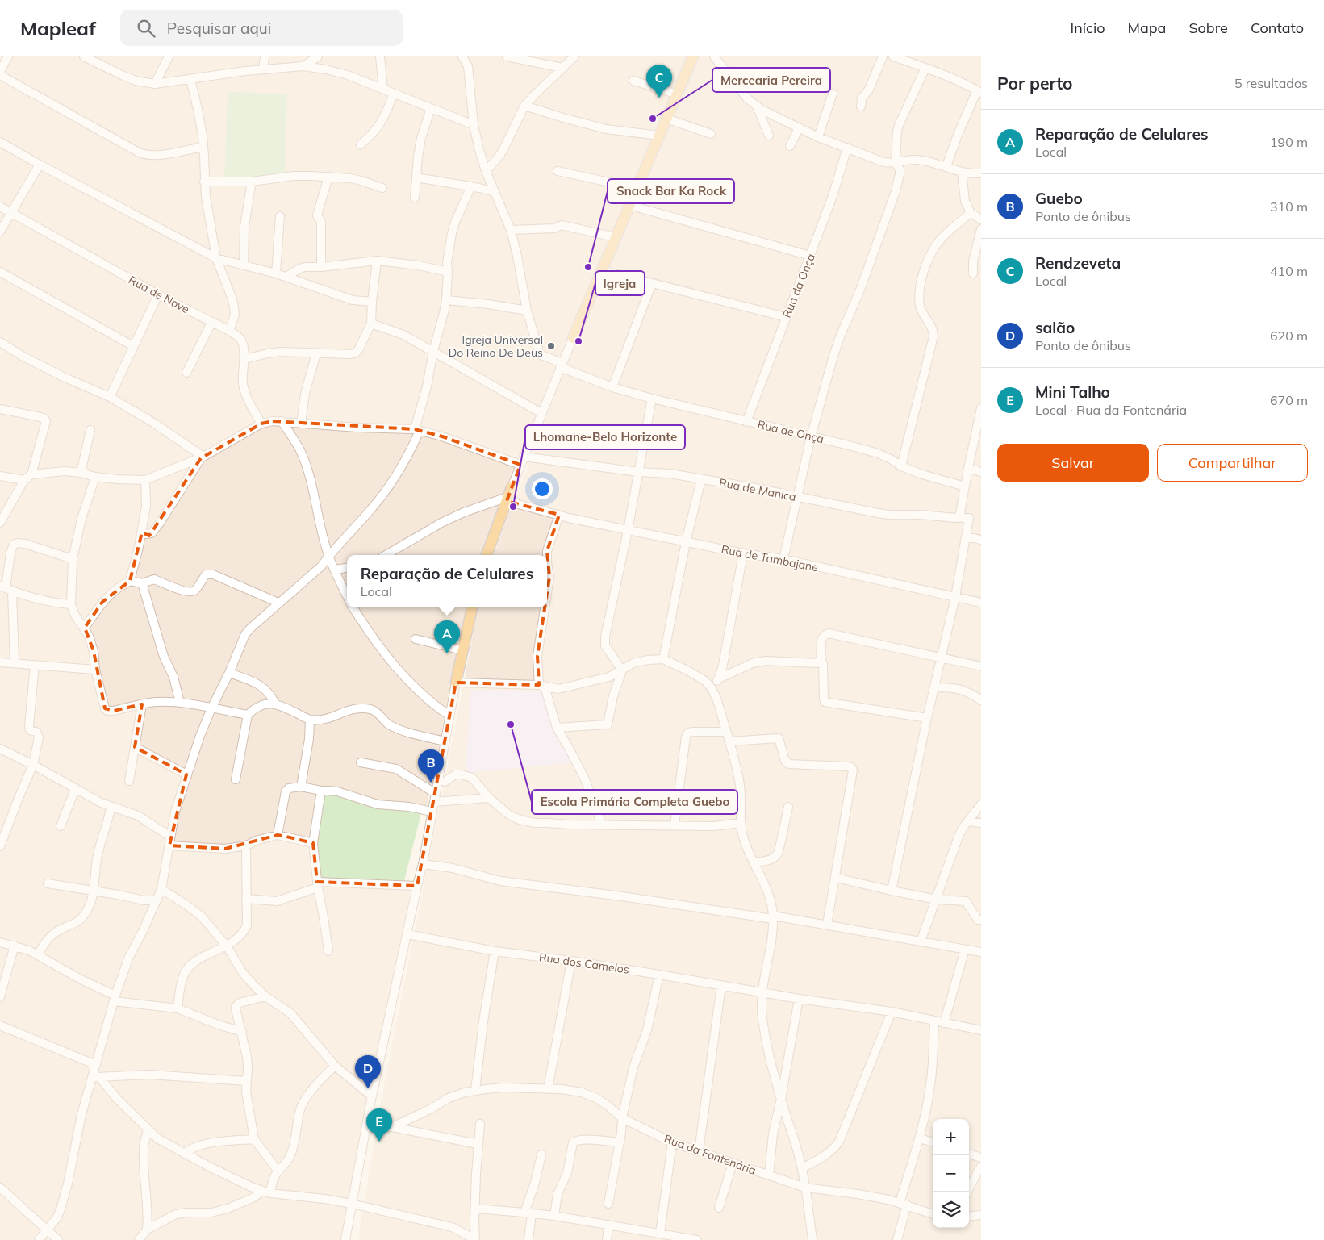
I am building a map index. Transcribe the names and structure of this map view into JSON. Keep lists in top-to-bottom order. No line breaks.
{"streets":{"street":["Rua da Onça","Rua de Nove","Rua de Onça","Rua de Manica","Rua de Tambajane","Rua dos Camelos","Rua da Fontenária"]},"crossings":[["Rua da Onça","Rua de Onça"]],"places":["Mercearia Pereira","Snack Bar Ka Rock","Igreja","Igreja Universal Do Reino De Deus","Lhomane-Belo Horizonte","Escola Primária Completa Guebo"],"page":{"header":"Mapleaf","search":"Pesquisar aqui","nav":["Início","Mapa","Sobre","Contato"],"heading":["Por perto","5 resultados"],"pins":["C","A","B","D","E"],"list":[{"mark":"A","name":"Reparação de Celulares","note":"Local","value":"190 m"},{"mark":"B","name":"Guebo","note":"Ponto de ônibus","value":"310 m"},{"mark":"C","name":"Rendzeveta","note":"Local","value":"410 m"},{"mark":"D","name":"salão","note":"Ponto de ônibus","value":"620 m"},{"mark":"E","name":"Mini Talho","note":"Local · Rua da Fontenária","value":"670 m"}],"buttons":["Salvar","Compartilhar"],"popup":["Reparação de Celulares","Local"],"map_buttons":["+","−"]}}
